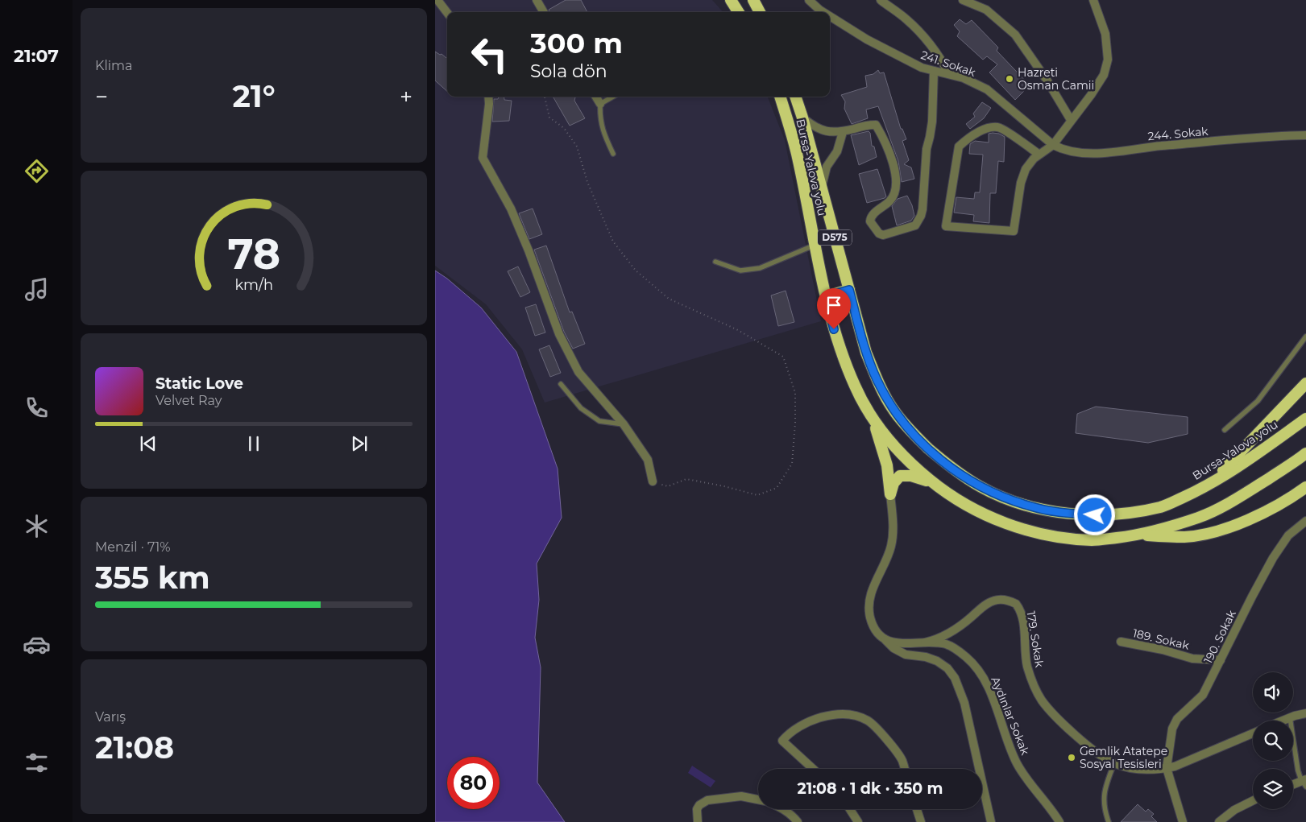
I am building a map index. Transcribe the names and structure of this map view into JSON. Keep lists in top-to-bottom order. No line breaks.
{"streets":{"highway":["Bursa-Yalova yolu","D575"],"street":["241. Sokak","244. Sokak","190. Sokak","179. Sokak","189. Sokak","Aydınlar Sokak"]},"crossings":[["241. Sokak","244. Sokak"],["190. Sokak","179. Sokak"],["190. Sokak","189. Sokak"],["179. Sokak","Aydınlar Sokak"]],"places":["Hazreti Osman Camii","Gemlik Atatepe Sosyal Tesisleri"],"page":{"tabs":"21:07","tile":["Klima",["Menzil · 71%","355 km"],["Varış","21:08"]],"turn":["300 m","Sola dön"],"heat":["−","21°","+"],"song":["Static Love","Velvet Ray"],"limit":"80","trip":"21:08 · 1 dk · 350 m","gauge":["78","km/h"]}}
